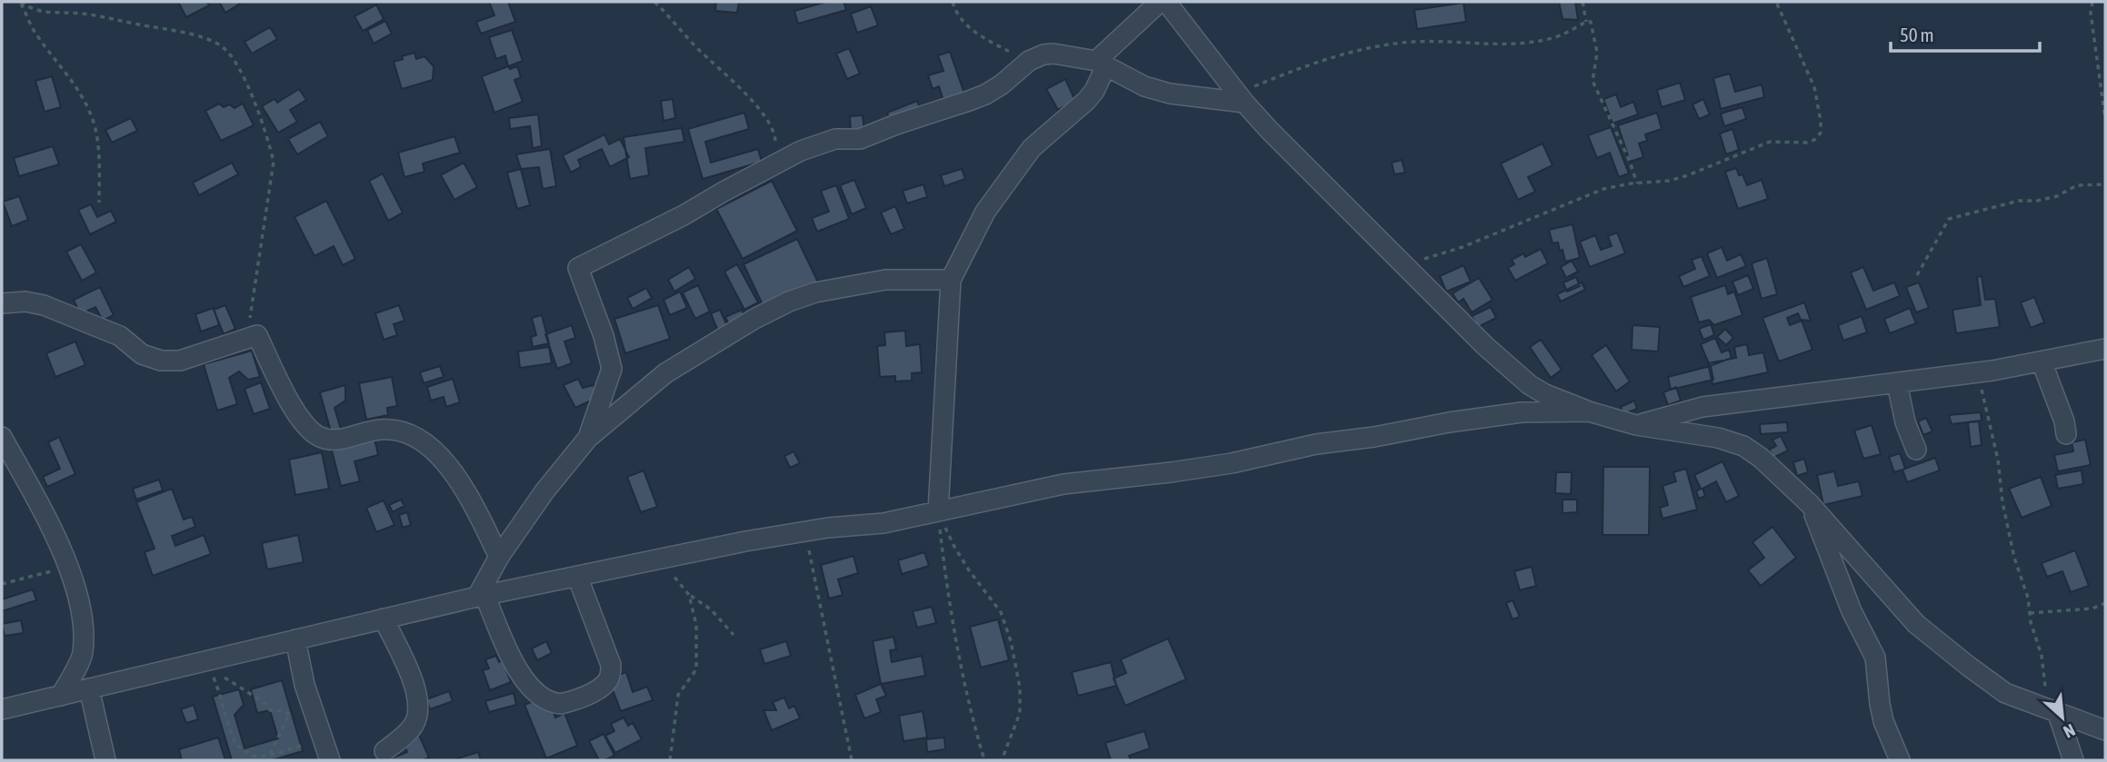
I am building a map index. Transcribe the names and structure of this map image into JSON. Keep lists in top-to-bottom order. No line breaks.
{"scale_bar":"50 m","north":"bottom right"}
